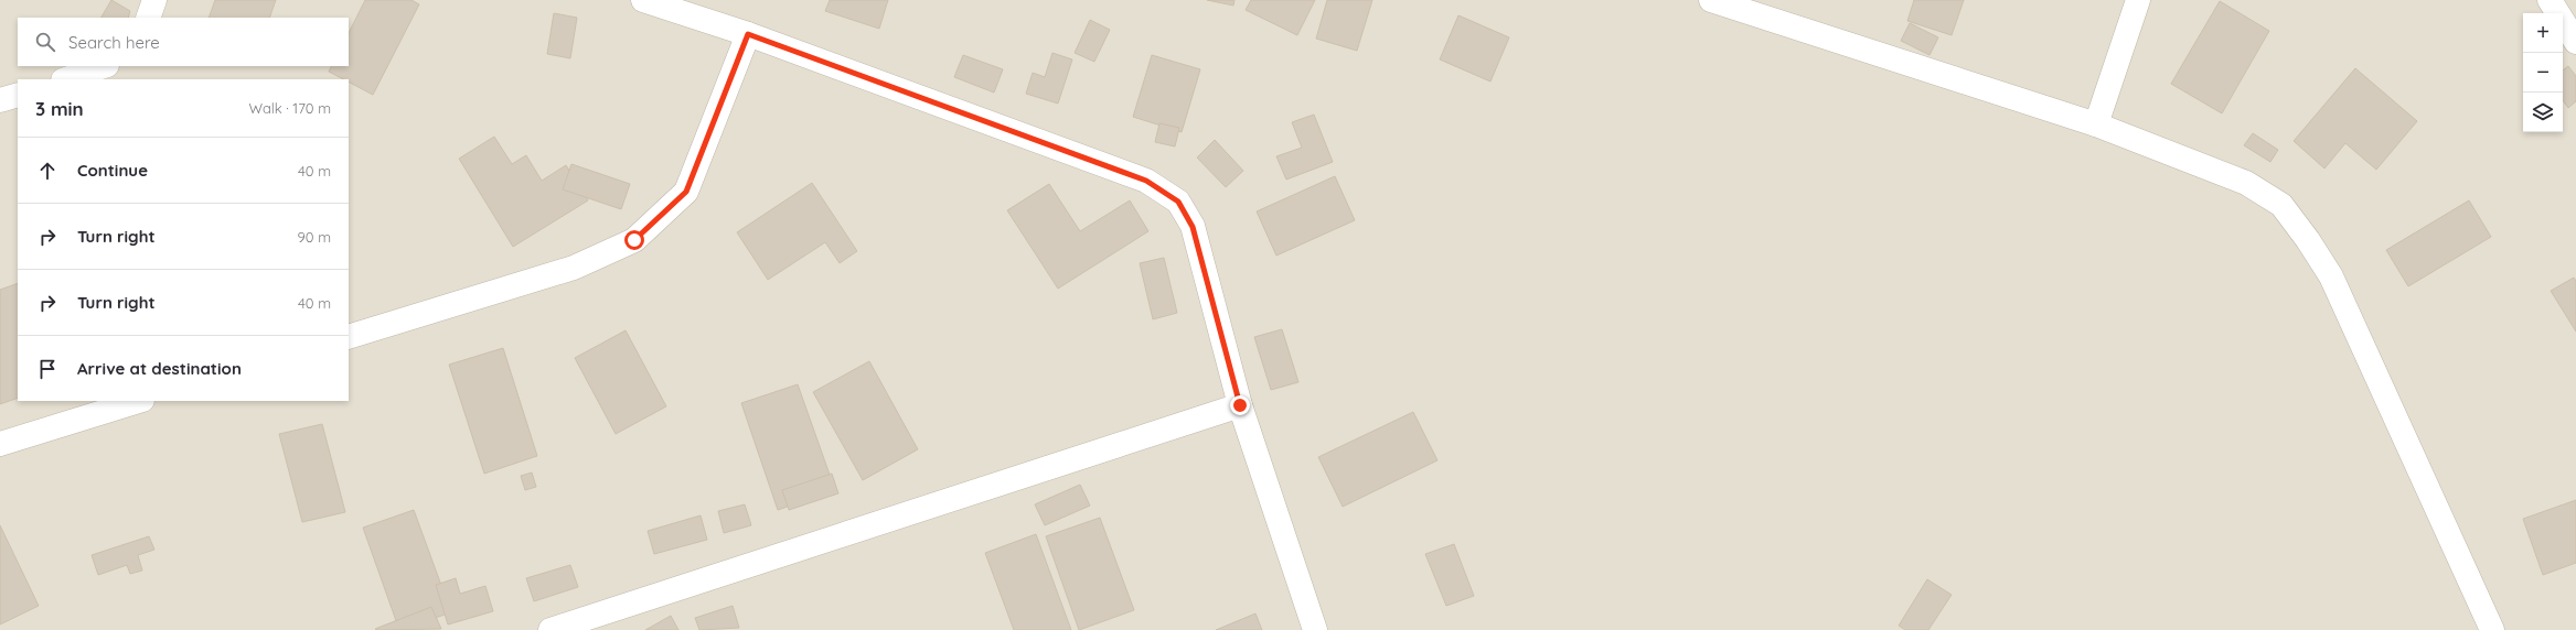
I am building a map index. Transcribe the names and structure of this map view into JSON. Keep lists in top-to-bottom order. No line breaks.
{"page":{"map_buttons":["+","−"],"search":"Search here","heading":["3 min","Walk · 170 m"],"list":[["Continue","40 m"],["Turn right","90 m"],["Turn right","40 m"],"Arrive at destination"]}}
